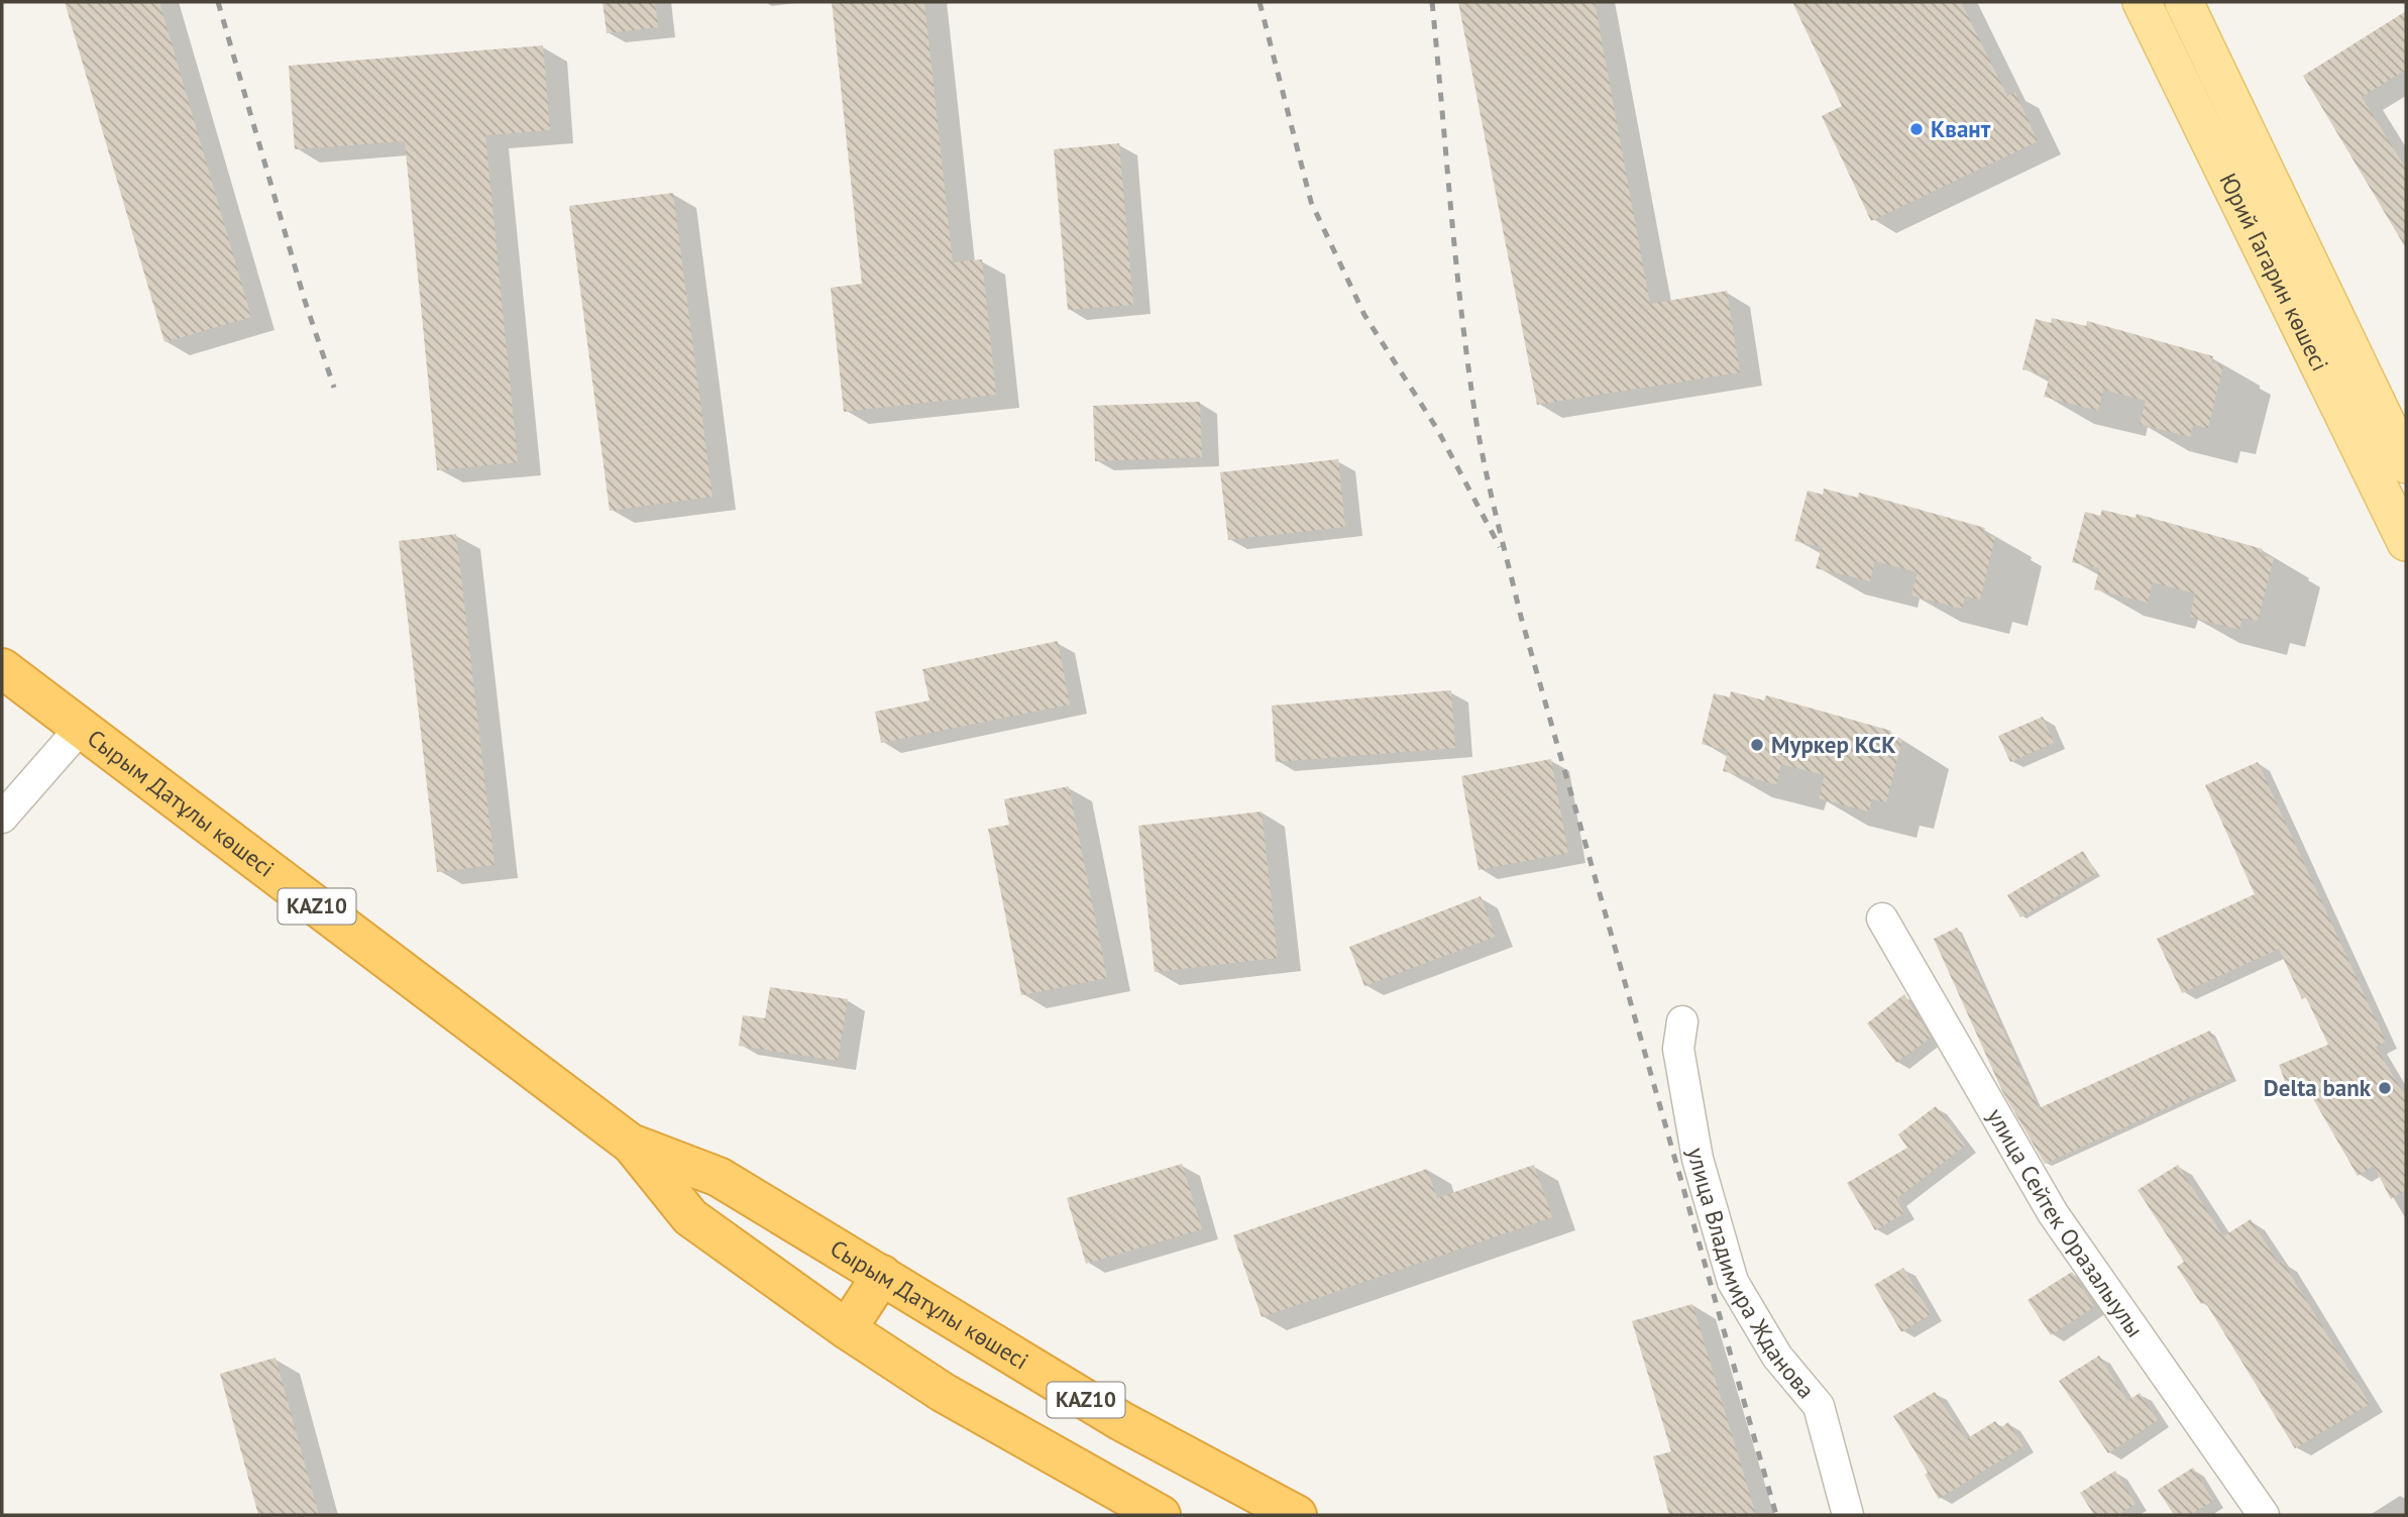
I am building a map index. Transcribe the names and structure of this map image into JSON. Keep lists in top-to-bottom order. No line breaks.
{"streets":{"highway":["Сырым Датұлы көшесі","KAZ10"],"main road":["Юрий Гагарин көшесі"],"street":["улица Сейтек Оразалыулы","улица Владимира Жданова"]},"places":["Квант","Муркер КСК","Delta bank"]}
